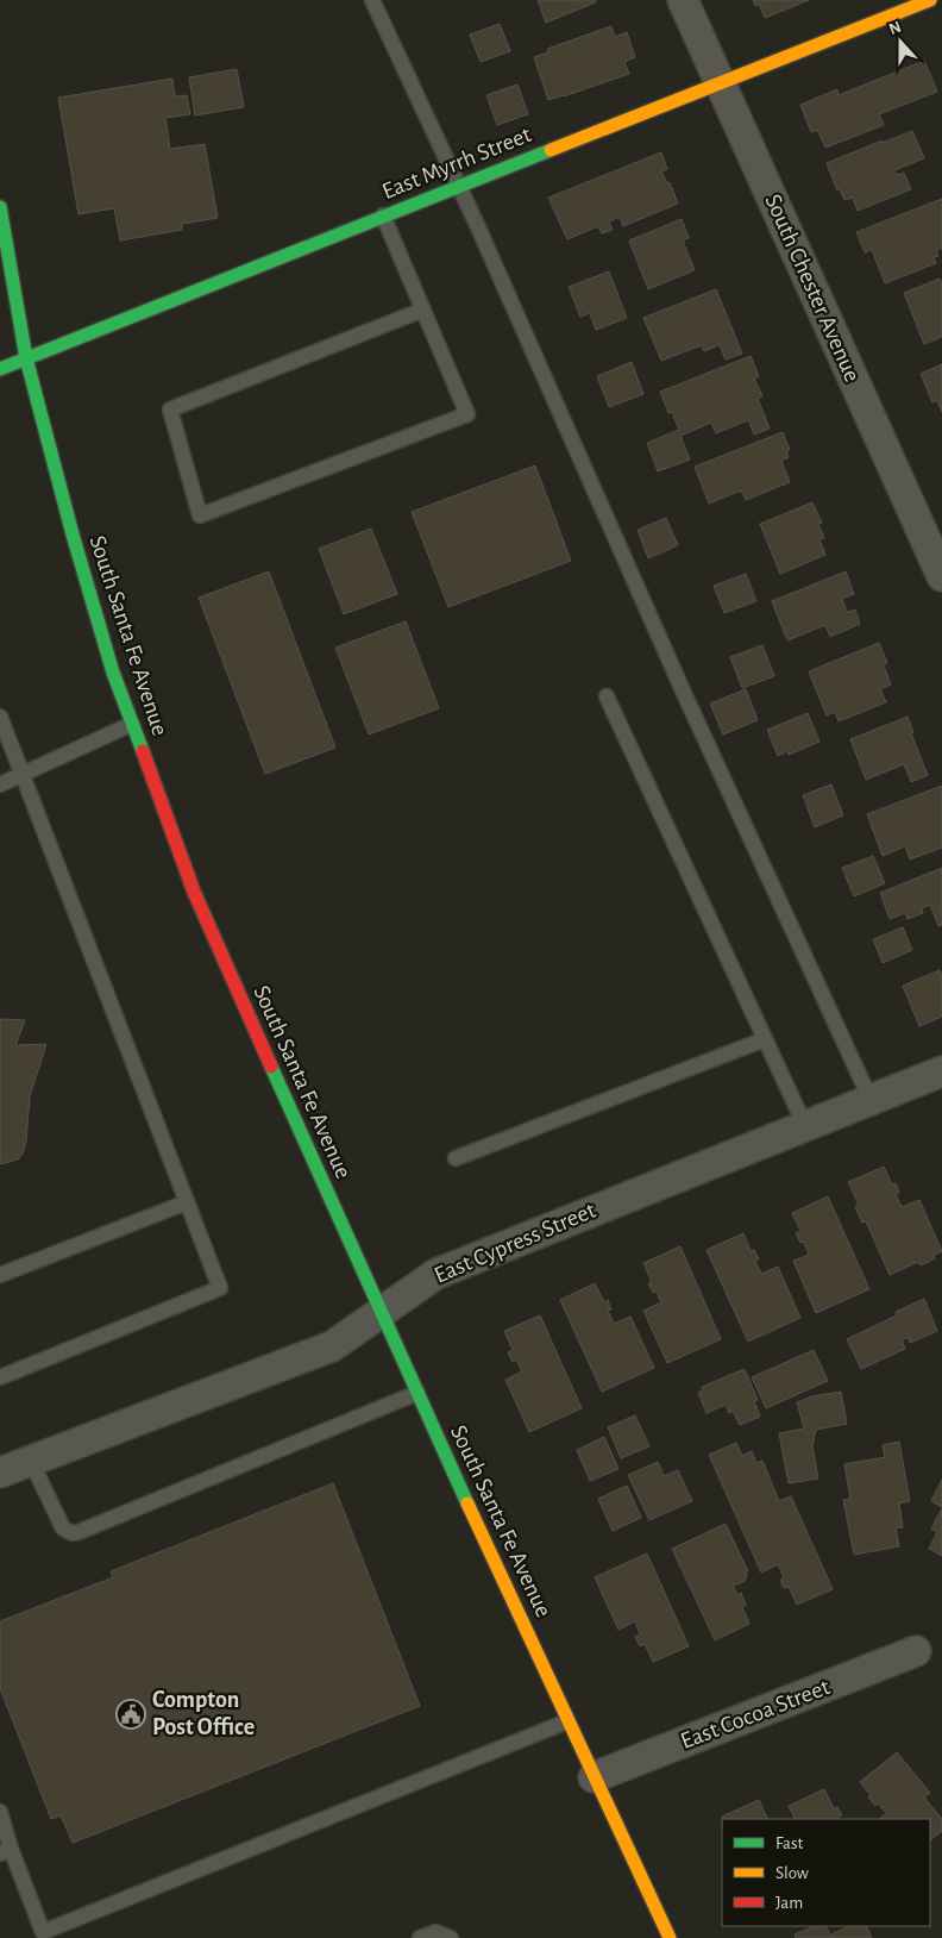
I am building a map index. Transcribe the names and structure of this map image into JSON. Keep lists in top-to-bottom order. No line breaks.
{"streets":{"main road":["East Myrrh Street","South Santa Fe Avenue"],"street":["South Chester Avenue","East Cypress Street","East Cocoa Street"]},"crossings":[["East Myrrh Street","South Chester Avenue"],["East Myrrh Street","South Santa Fe Avenue"],["South Santa Fe Avenue","East Cypress Street"],["South Santa Fe Avenue","East Cocoa Street"]],"places":{"public building":["Compton Post Office"]},"legend":["Fast","Slow","Jam"],"north":"top"}
